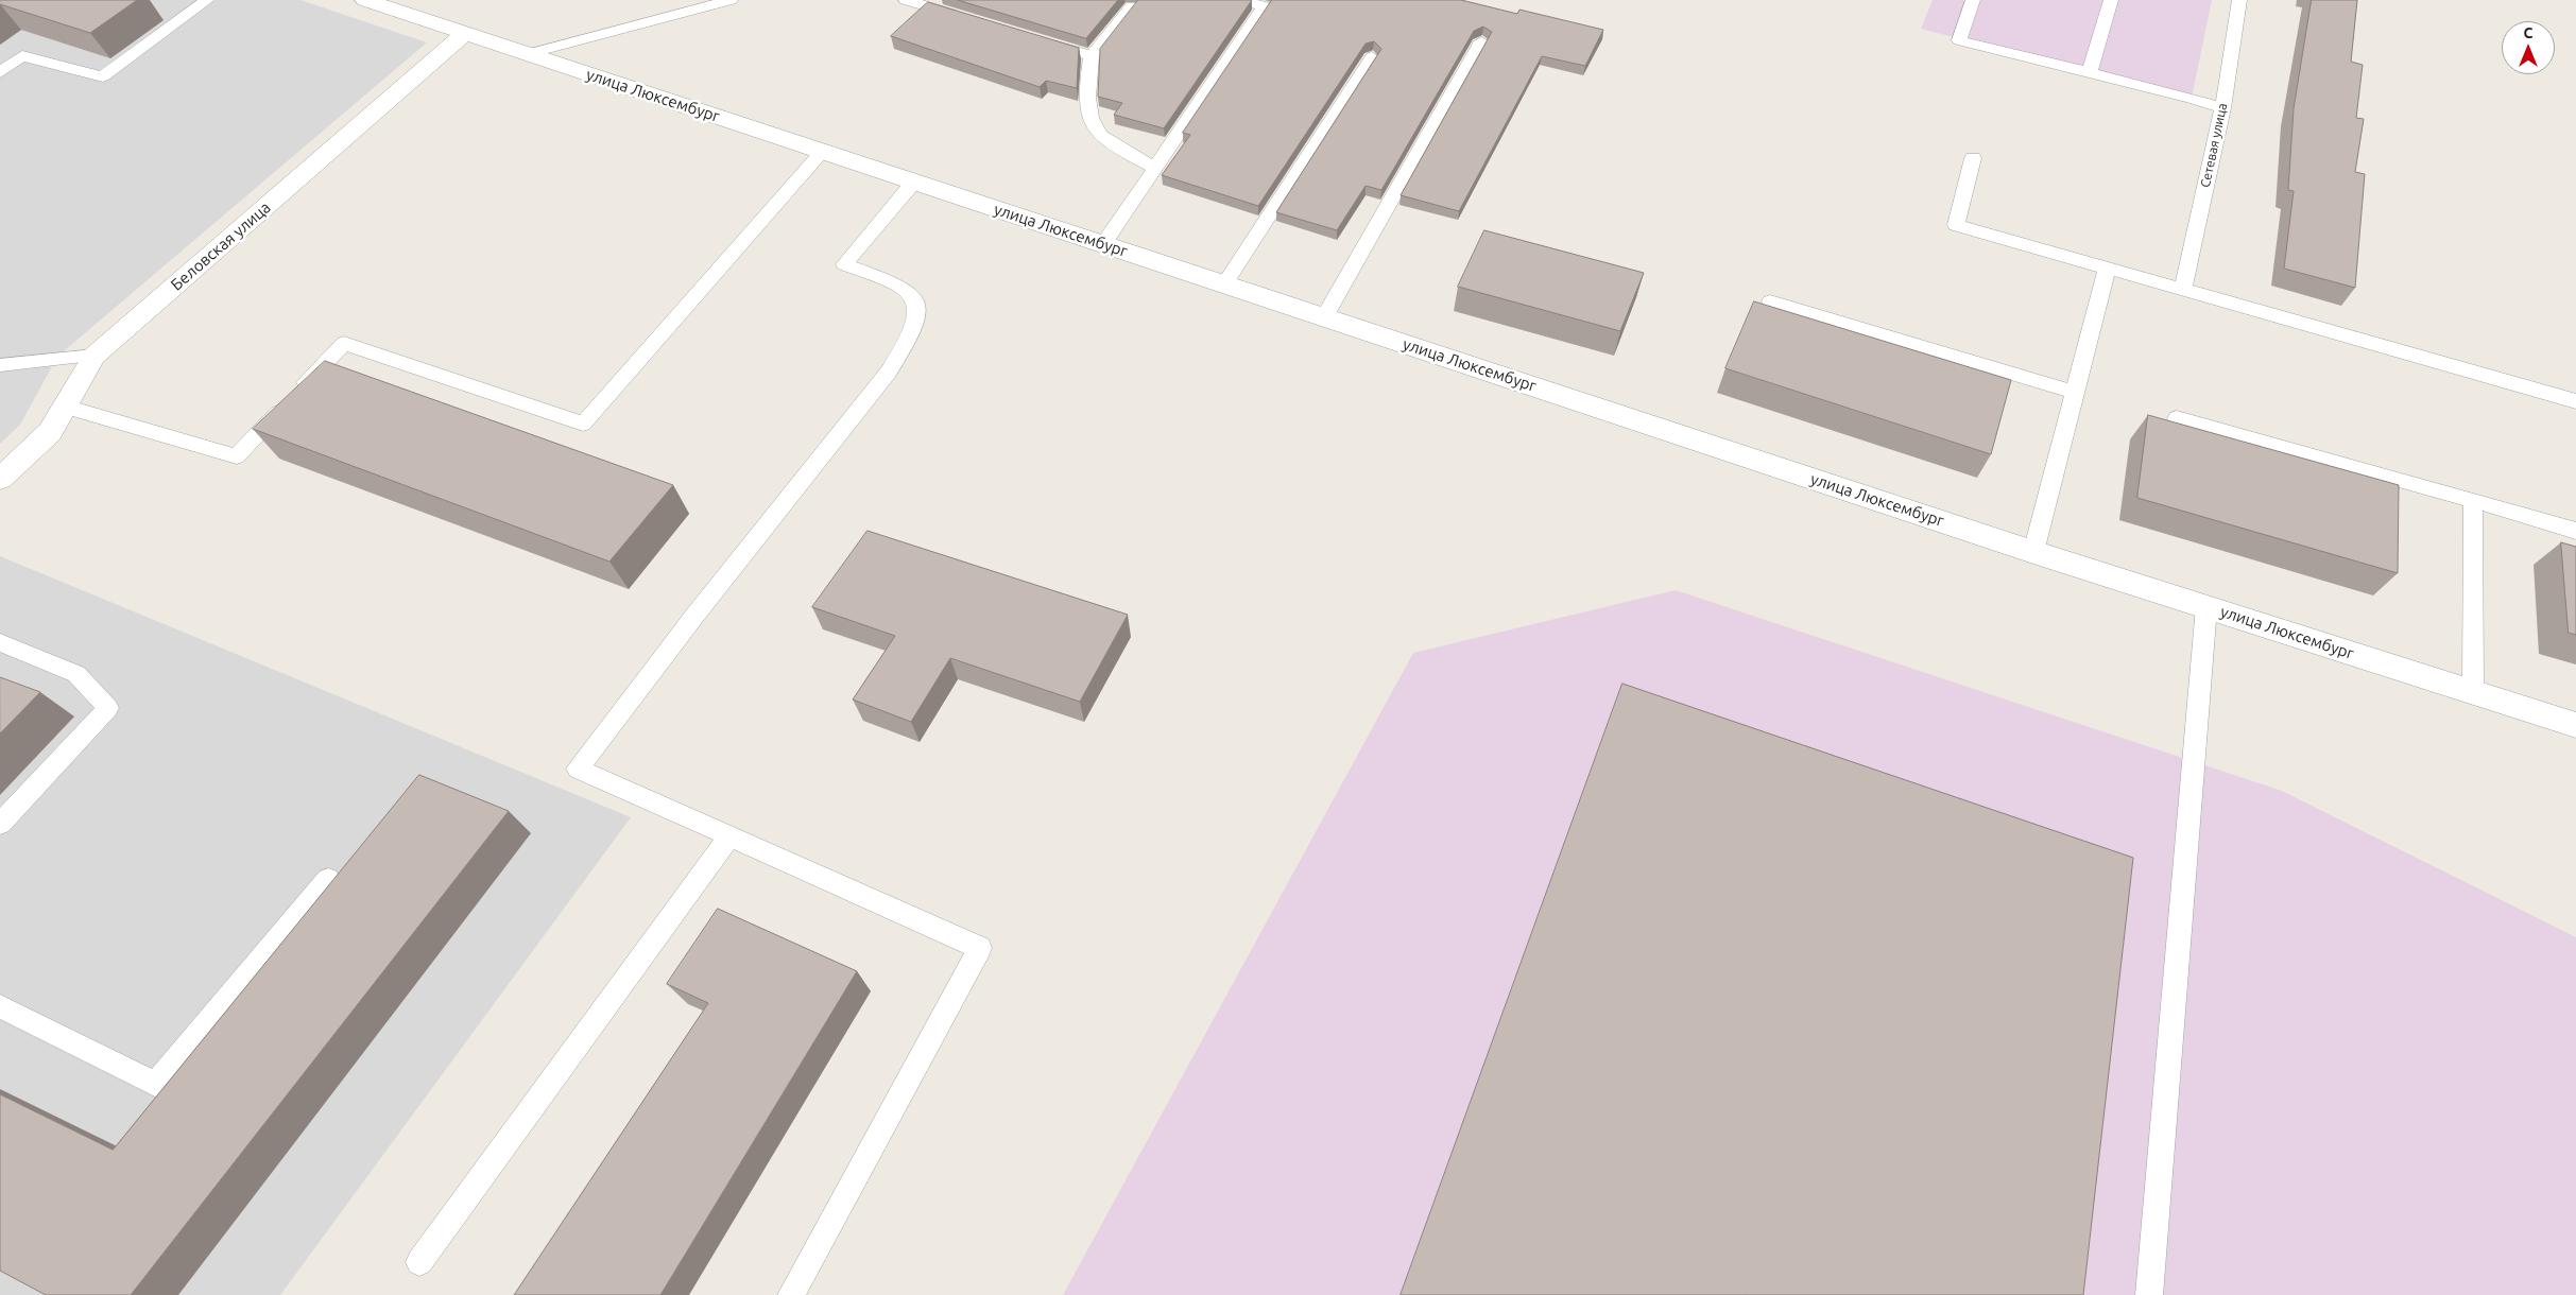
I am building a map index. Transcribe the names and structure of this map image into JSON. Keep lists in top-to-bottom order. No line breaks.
{"streets":{"street":["улица Люксембург","Беловская улица"],"lane":["Сетевая улица"]},"crossings":[["улица Люксембург","Беловская улица"]],"north":"top"}
